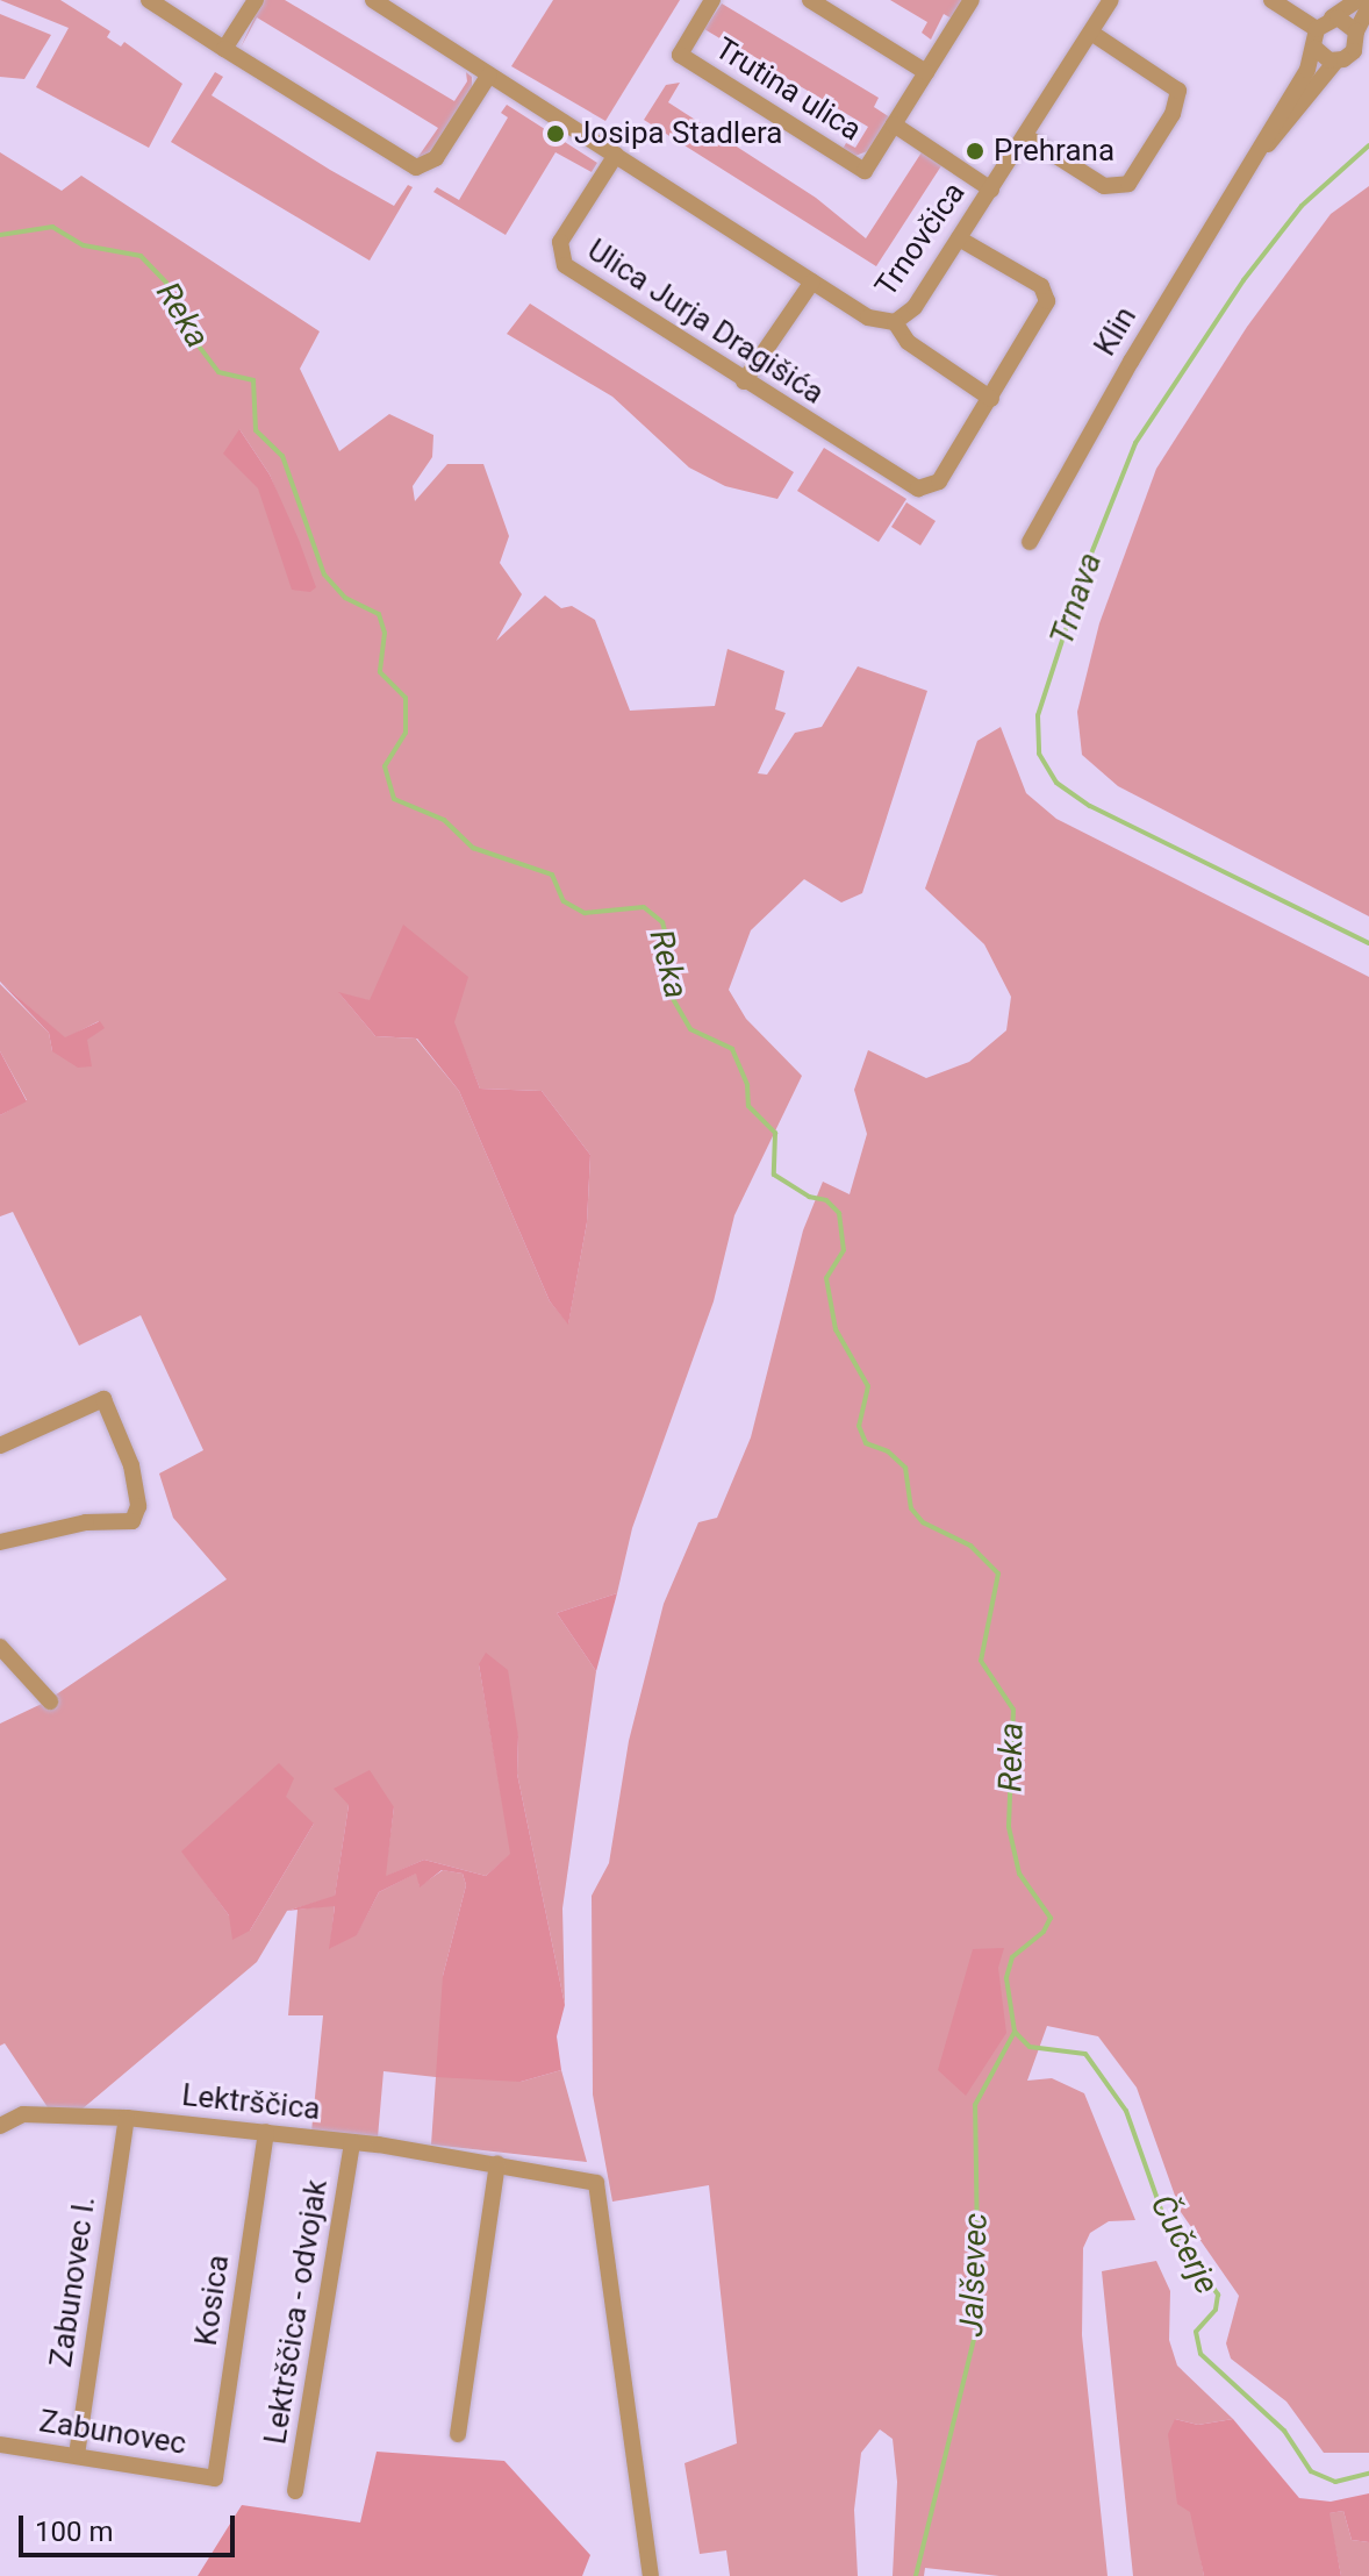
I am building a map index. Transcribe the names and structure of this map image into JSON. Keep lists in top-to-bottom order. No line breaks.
{"streets":{"street":["Trutina ulica","Trnovčica","Ulica Jurja Dragišića","Klin","Lektrščica","Zabunovec I.","Kosica","Lektrščica - odvojak","Zabunovec"]},"crossings":[["Lektrščica","Zabunovec I."],["Lektrščica","Kosica"],["Lektrščica","Lektrščica - odvojak"],["Zabunovec I.","Zabunovec"],["Kosica","Zabunovec"]],"water":["Reka","Trnava","Čučerje","Jalševec"],"places":["Josipa Stadlera","Prehrana"],"scale_bar":"100 m"}
